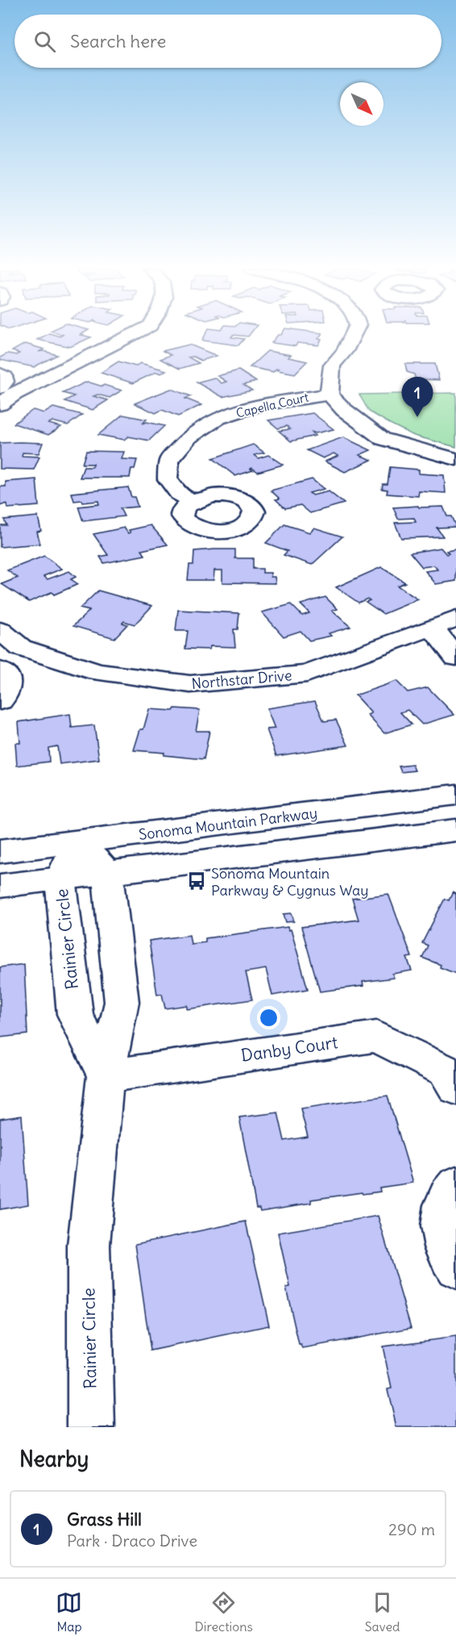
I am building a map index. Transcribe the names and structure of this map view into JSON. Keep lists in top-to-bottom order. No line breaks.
{"streets":{"street":["Capella Court","Northstar Drive","Sonoma Mountain Parkway","Rainier Circle","Danby Court"]},"crossings":[["Sonoma Mountain Parkway","Rainier Circle"],["Rainier Circle","Danby Court"]],"places":{"bus stop":["Sonoma Mountain Parkway & Cygnus Way"]},"north":"bottom right","page":{"search":"Search here","pins":"1","heading":"Nearby","list":[{"mark":"1","name":"Grass Hill","note":"Park · Draco Drive","value":"290 m"}],"nav":["Map","Directions","Saved"]}}
